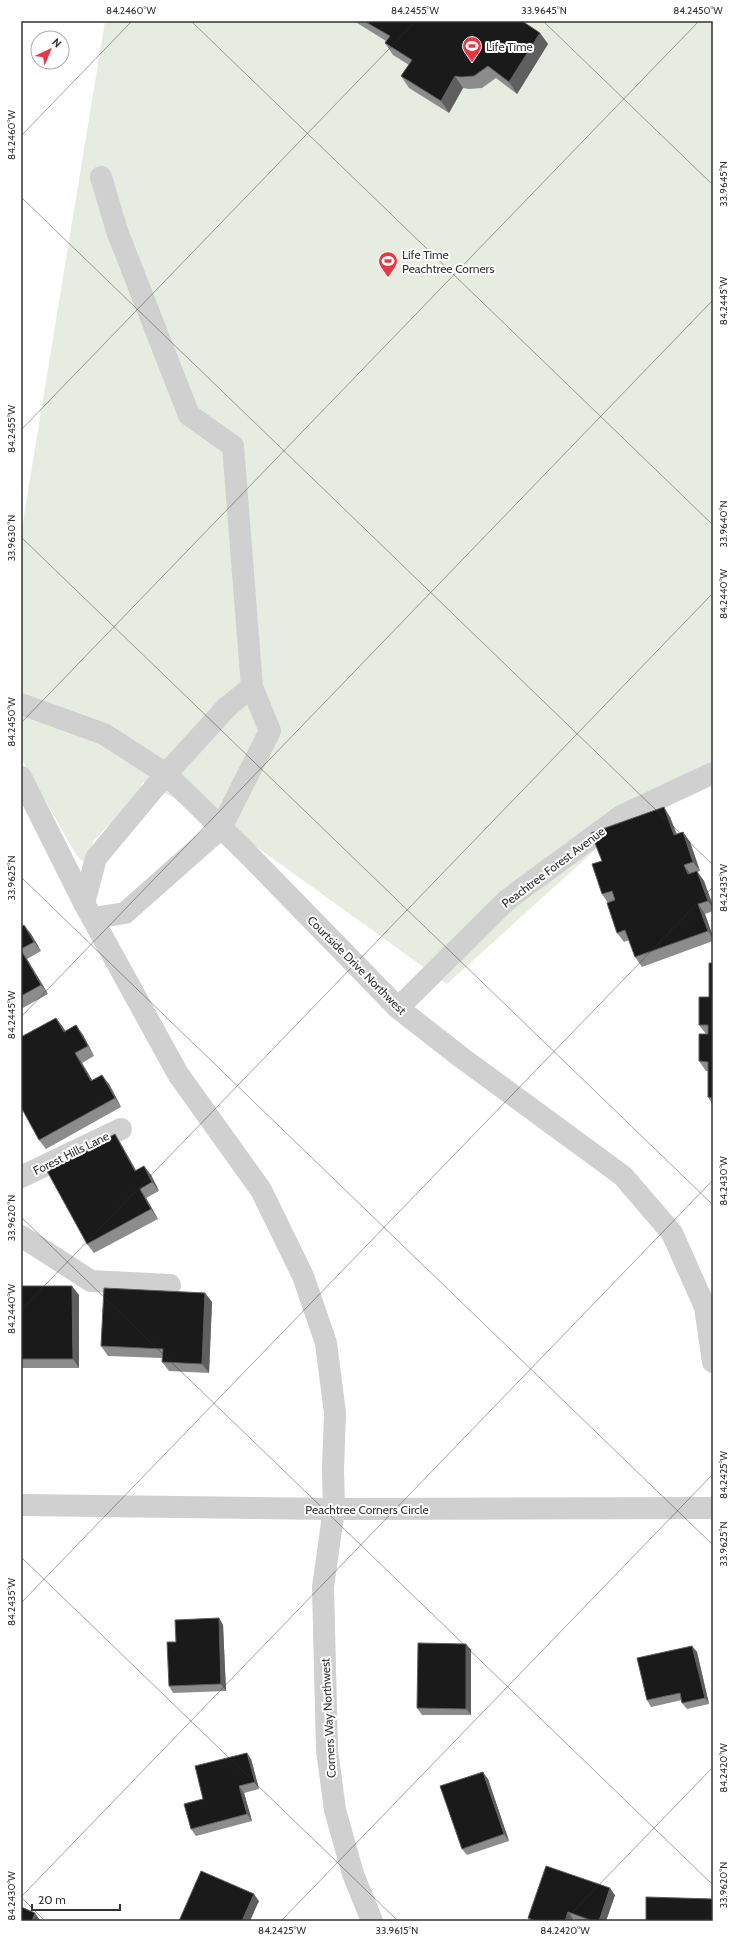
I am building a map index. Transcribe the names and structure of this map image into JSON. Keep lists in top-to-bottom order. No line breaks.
{"streets":{"street":["Peachtree Forest Avenue","Courtside Drive Northwest","Forest Hills Lane","Peachtree Corners Circle","Corners Way Northwest"]},"crossings":[["Peachtree Forest Avenue","Courtside Drive Northwest"],["Peachtree Corners Circle","Corners Way Northwest"]],"places":{"sports":["Life Time","Life Time Peachtree Corners"]},"scale_bar":"20 m","north":"top right","coordinates":["84.2460°W","84.2455°W","33.9645°N","84.2450°W","84.2445°W","33.9640°N","33.9630°N","84.2440°W","33.9625°N","84.2435°W","84.2430°W","33.9620°N","84.2425°W","84.2420°W","33.9615°N"]}
